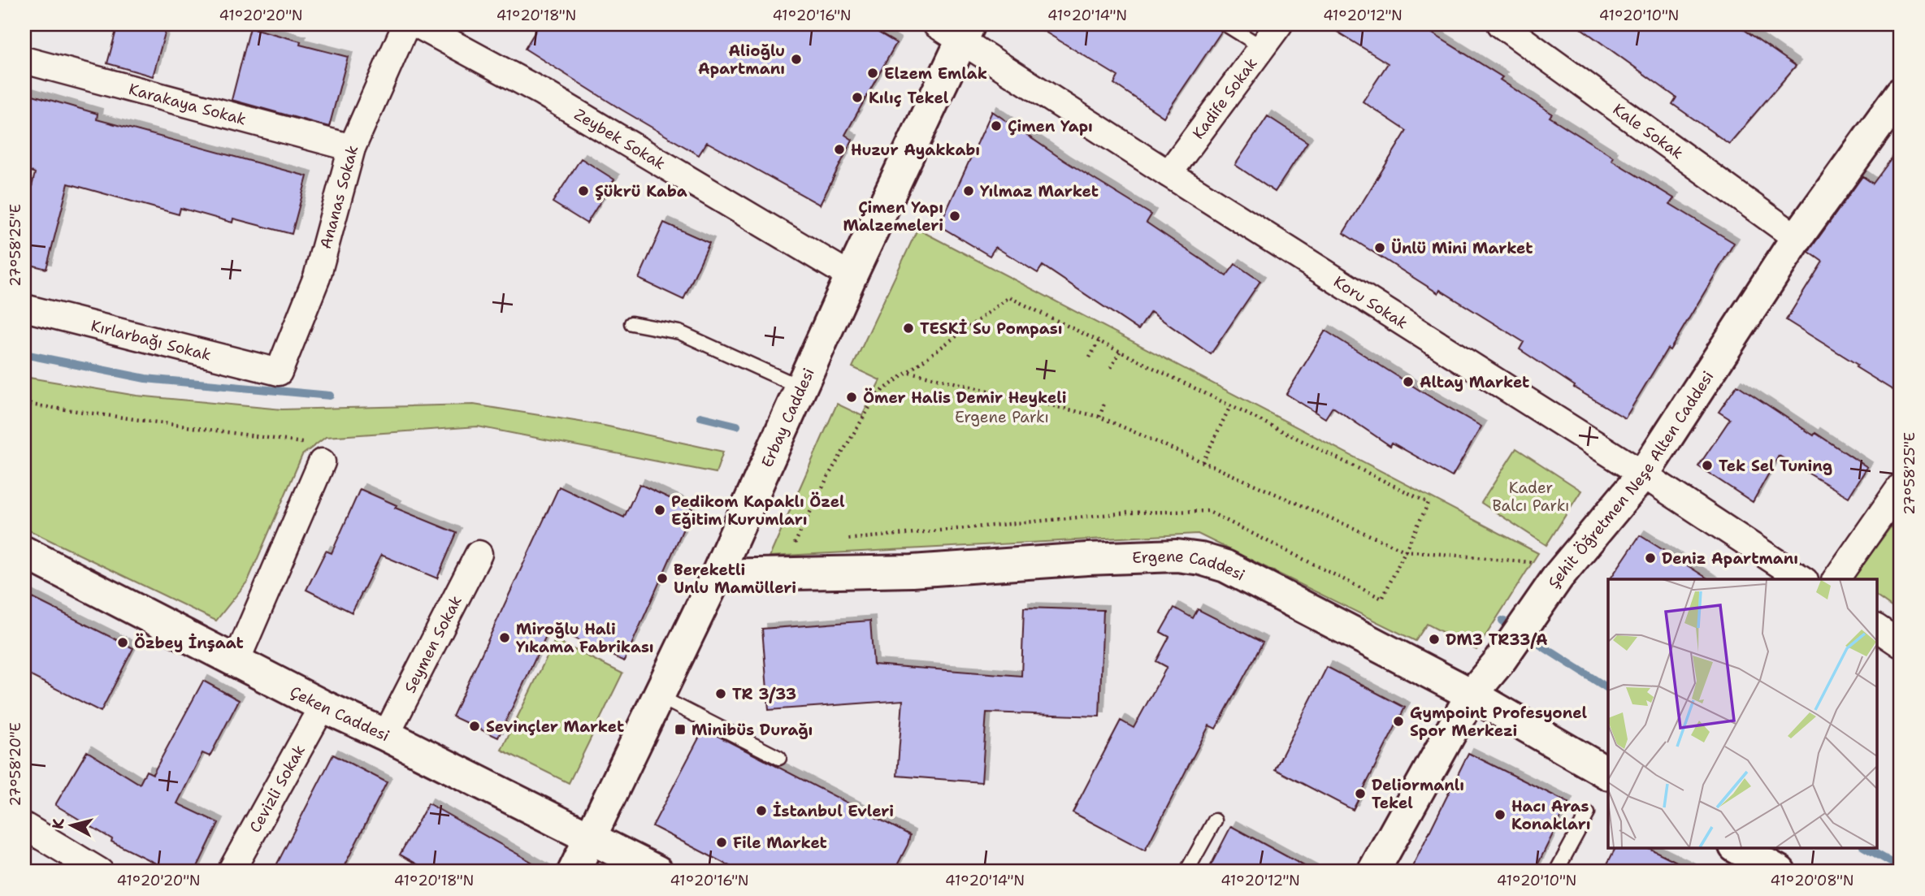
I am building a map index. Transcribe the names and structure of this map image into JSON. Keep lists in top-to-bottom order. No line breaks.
{"streets":{"street":["Kadife Sokak","Karakaya Sokak","Kale Sokak","Zeybek Sokak","Ananas Sokak","Koru Sokak","Kırlarbağı Sokak","Erbay Caddesi","Şehit Öğretmen Neşe Alten Caddesi","Ergene Caddesi","Seymen Sokak","Çeken Caddesi","Cevizli Sokak"]},"crossings":[["Kadife Sokak","Koru Sokak"],["Karakaya Sokak","Ananas Sokak"],["Kale Sokak","Şehit Öğretmen Neşe Alten Caddesi"],["Zeybek Sokak","Erbay Caddesi"],["Ananas Sokak","Kırlarbağı Sokak"],["Koru Sokak","Erbay Caddesi"],["Koru Sokak","Şehit Öğretmen Neşe Alten Caddesi"],["Erbay Caddesi","Ergene Caddesi"],["Erbay Caddesi","Çeken Caddesi"],["Şehit Öğretmen Neşe Alten Caddesi","Ergene Caddesi"],["Seymen Sokak","Çeken Caddesi"],["Çeken Caddesi","Cevizli Sokak"]],"parks":["Ergene Parkı","Kader Balcı Parkı"],"places":{"other":["Alioğlu Apartmanı","Elzem Emlak","Kılıç Tekel","Çimen Yapı","Huzur Ayakkabı","Şükrü Kaba","Yılmaz Market","Çimen Yapı Malzemeleri","Ünlü Mini Market","TESKİ Su Pompası","Altay Market","Ömer Halis Demir Heykeli","Tek Sel Tuning","Pedikom Kapaklı Özel Eğitim Kurumları","Deniz Apartmanı","Bereketli Unlu Mamülleri","Miroğlu Hali Yıkama Fabrikası","DM3 TR33/A","Özbey İnşaat","TR 3/33","Gympoint Profesyonel Spor Merkezi","Sevinçler Market","Deliormanlı Tekel","İstanbul Evleri","Hacı Aras Konakları","File Market"],"transit":["Minibüs Durağı"]},"north":"left","coordinates":["41°20'20\"N","41°20'18\"N","41°20'16\"N","41°20'14\"N","41°20'12\"N","41°20'10\"N","27°58'25\"E","27°58'20\"E","41°20'08\"N"]}
